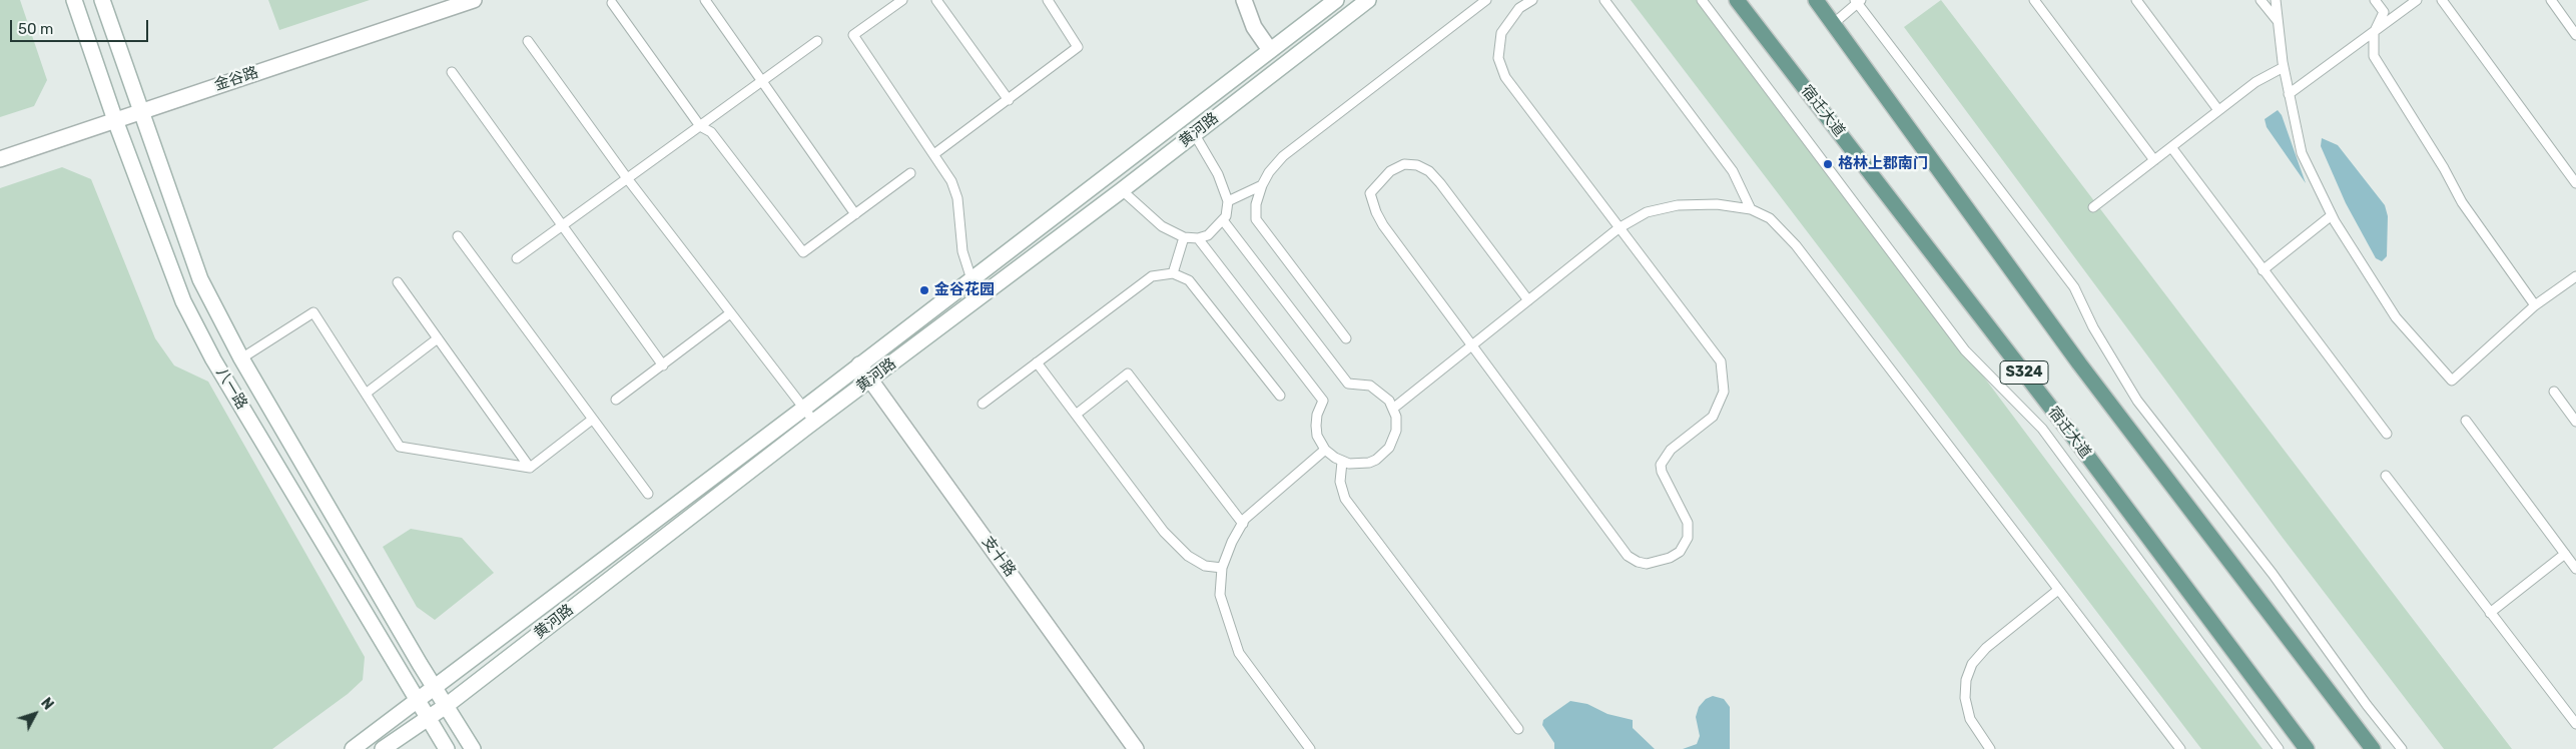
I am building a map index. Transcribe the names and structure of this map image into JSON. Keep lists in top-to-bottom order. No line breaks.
{"streets":{"main road":["金谷路","宿迁大道","黄河路","S324","八一路","支十路"]},"crossings":[["金谷路","八一路"],["黄河路","八一路"],["黄河路","支十路"]],"places":["格林上郡南门","金谷花园"],"scale_bar":"50 m","north":"top right"}
